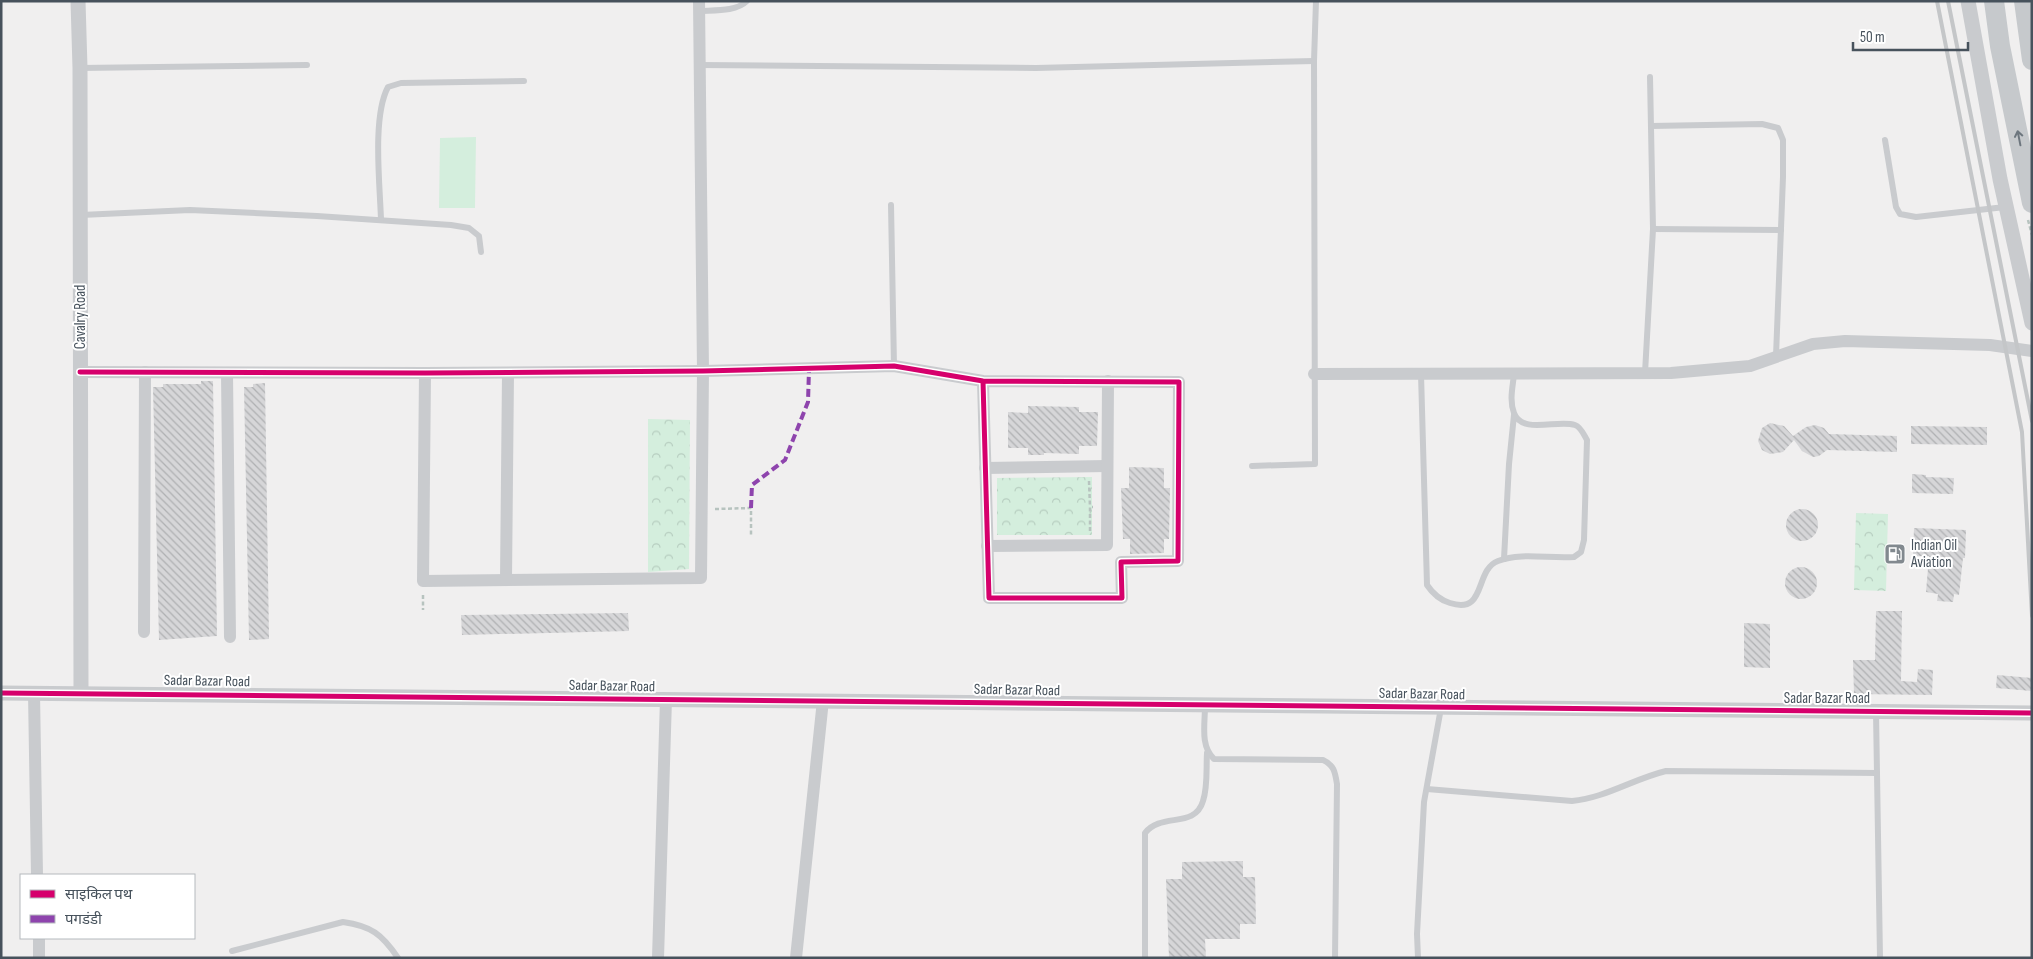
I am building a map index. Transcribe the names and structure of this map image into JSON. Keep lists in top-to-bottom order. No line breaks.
{"streets":{"street":["Cavalry Road","Sadar Bazar Road"]},"crossings":[["Cavalry Road","Sadar Bazar Road"]],"places":{"fuel station":["Indian Oil Aviation"]},"legend":["साइकिल पथ","पगडंडी"],"scale_bar":"50 m"}
